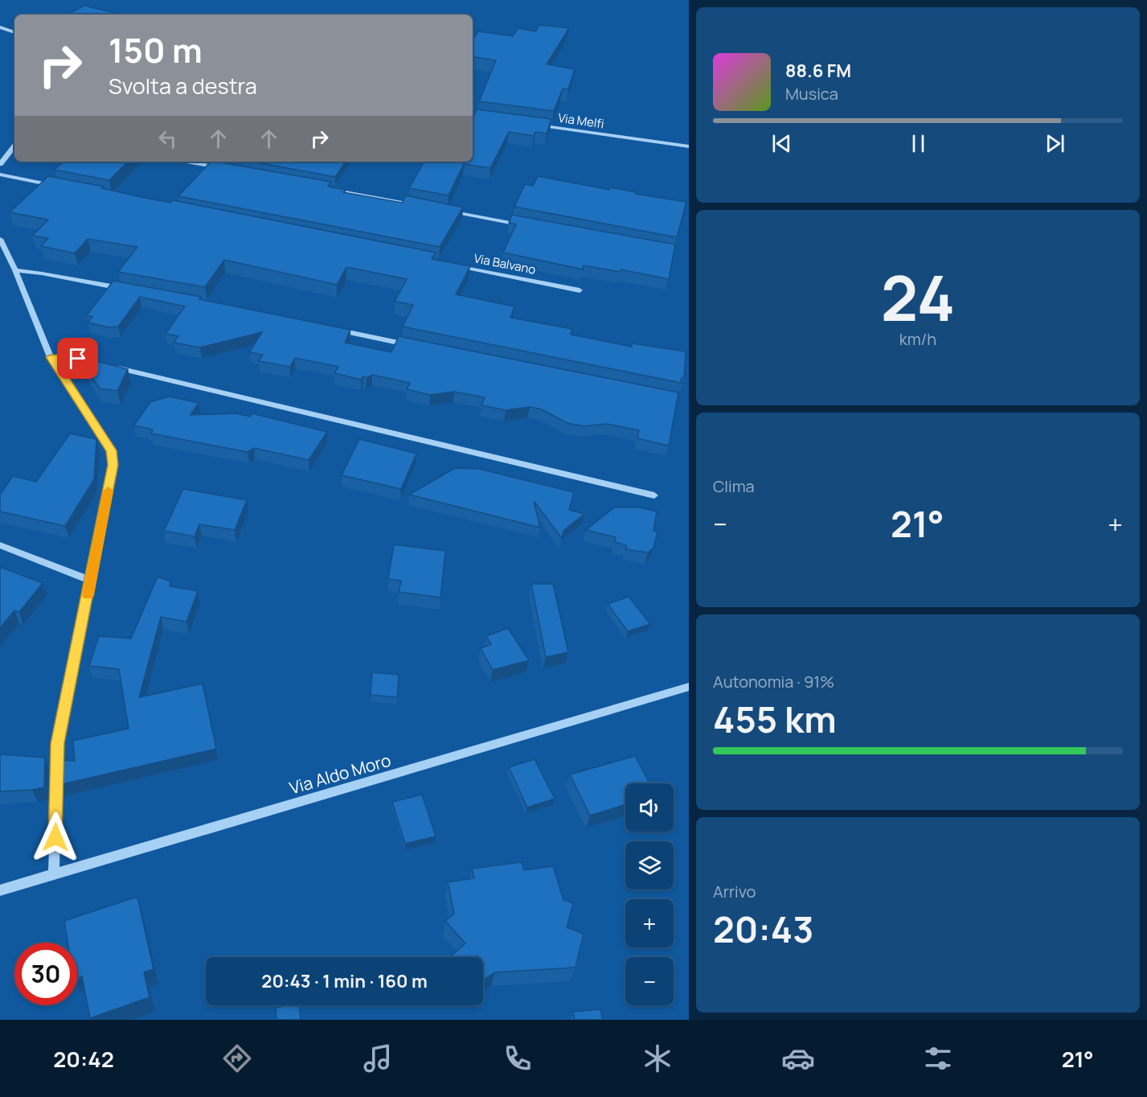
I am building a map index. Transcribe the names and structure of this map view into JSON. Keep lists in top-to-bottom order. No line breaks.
{"streets":{"street":["Via Melfi","Via Balvano","Via Aldo Moro"]},"page":{"turn":["150 m","Svolta a destra"],"song":["88.6 FM","Musica"],"tile":[["24","km/h"],"Clima",["Autonomia · 91%","455 km"],["Arrivo","20:43"]],"heat":["−","21°","+"],"map_buttons":["+","−"],"limit":"30","trip":"20:43 · 1 min · 160 m","tabs":["20:42","21°"]}}
